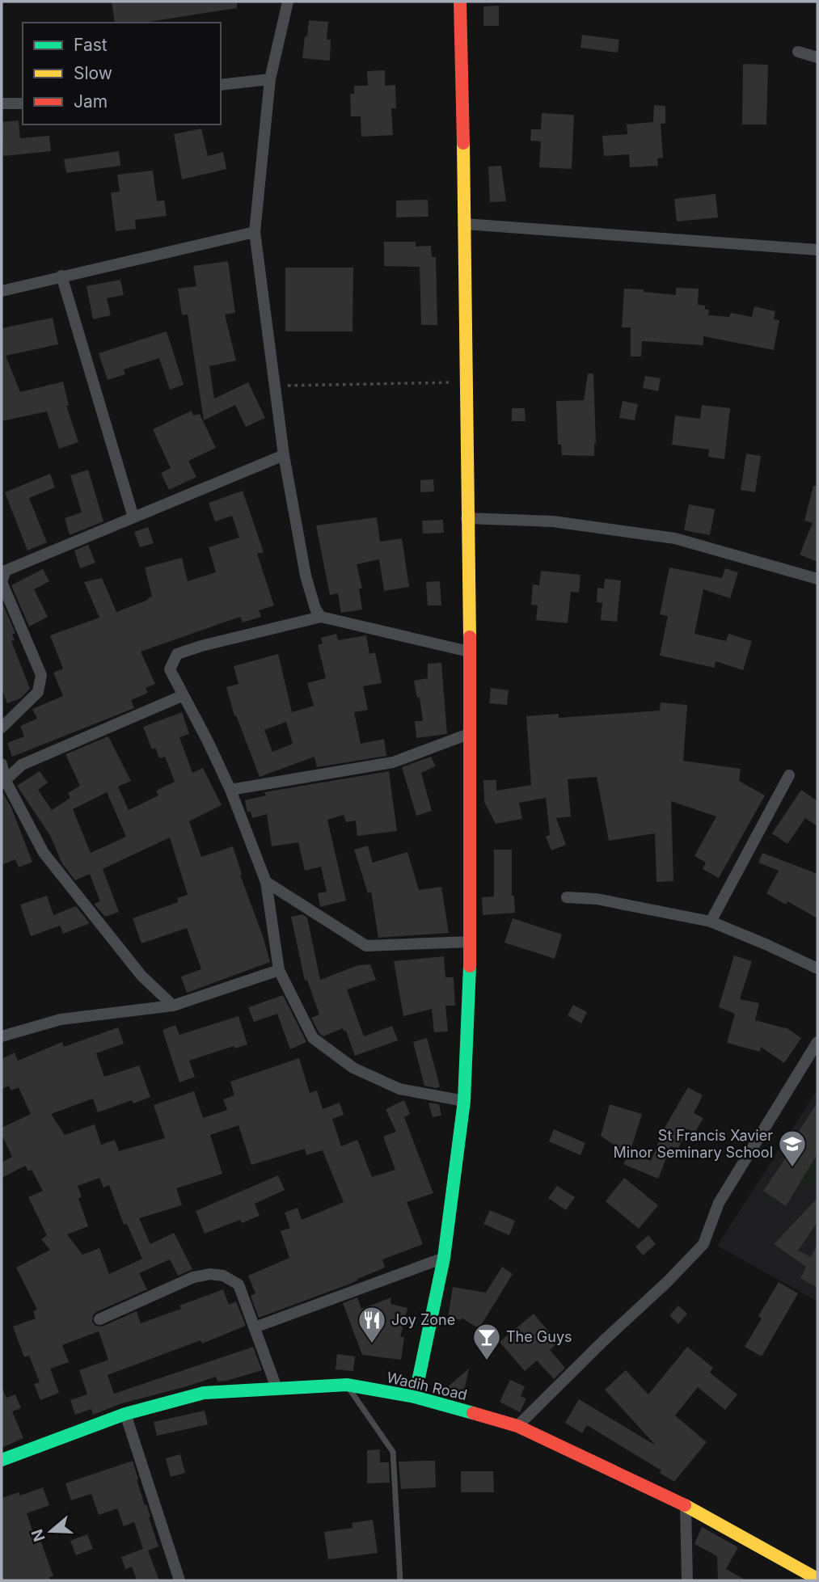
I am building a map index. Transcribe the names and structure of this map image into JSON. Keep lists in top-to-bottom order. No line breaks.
{"streets":{"street":["Wadih Road"]},"places":{"school or university":["St Francis Xavier Minor Seminary School"],"restaurant":["Joy Zone"],"bar":["The Guys"]},"legend":["Fast","Slow","Jam"],"north":"left"}
